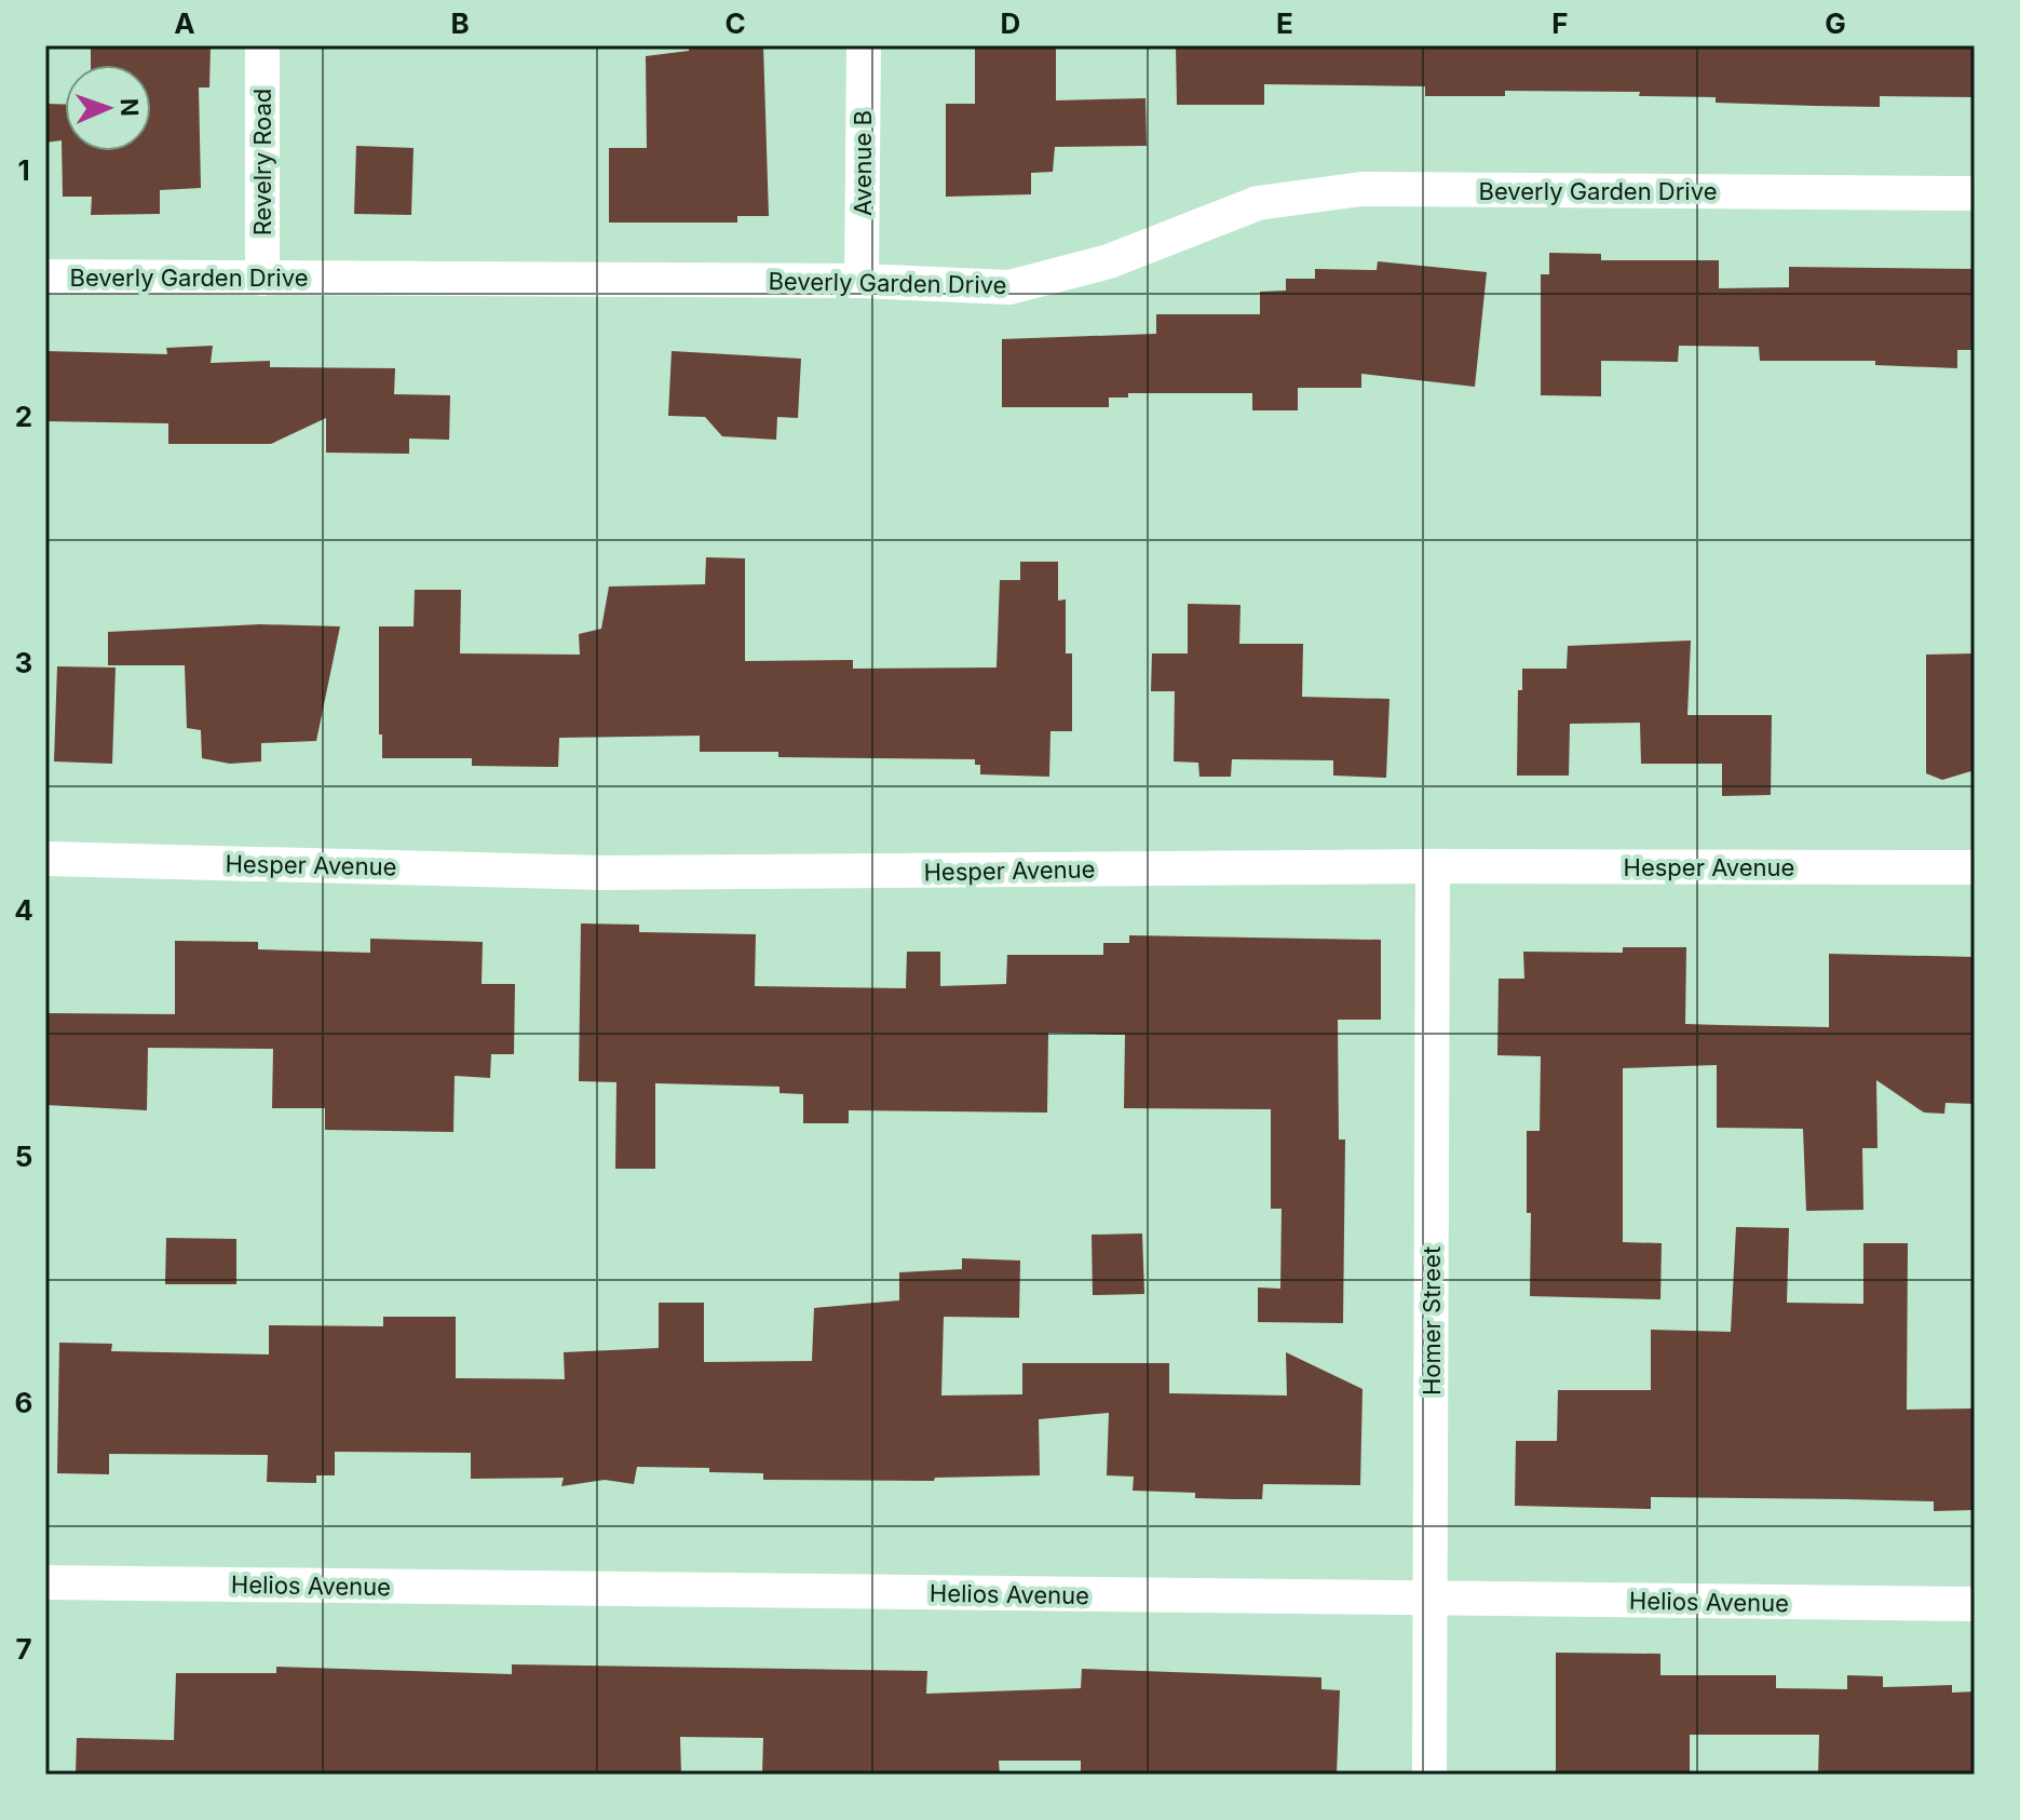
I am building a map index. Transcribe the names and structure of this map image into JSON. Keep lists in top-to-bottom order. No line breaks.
{"streets":{"street":["Revelry Road","Avenue B","Beverly Garden Drive","Hesper Avenue","Homer Street","Helios Avenue"]},"crossings":[["Revelry Road","Beverly Garden Drive"],["Avenue B","Beverly Garden Drive"],["Hesper Avenue","Homer Street"],["Homer Street","Helios Avenue"]],"north":"right","grid":{"columns":["A","B","C","D","E","F","G"],"rows":["1","2","3","4","5","6","7"]}}
